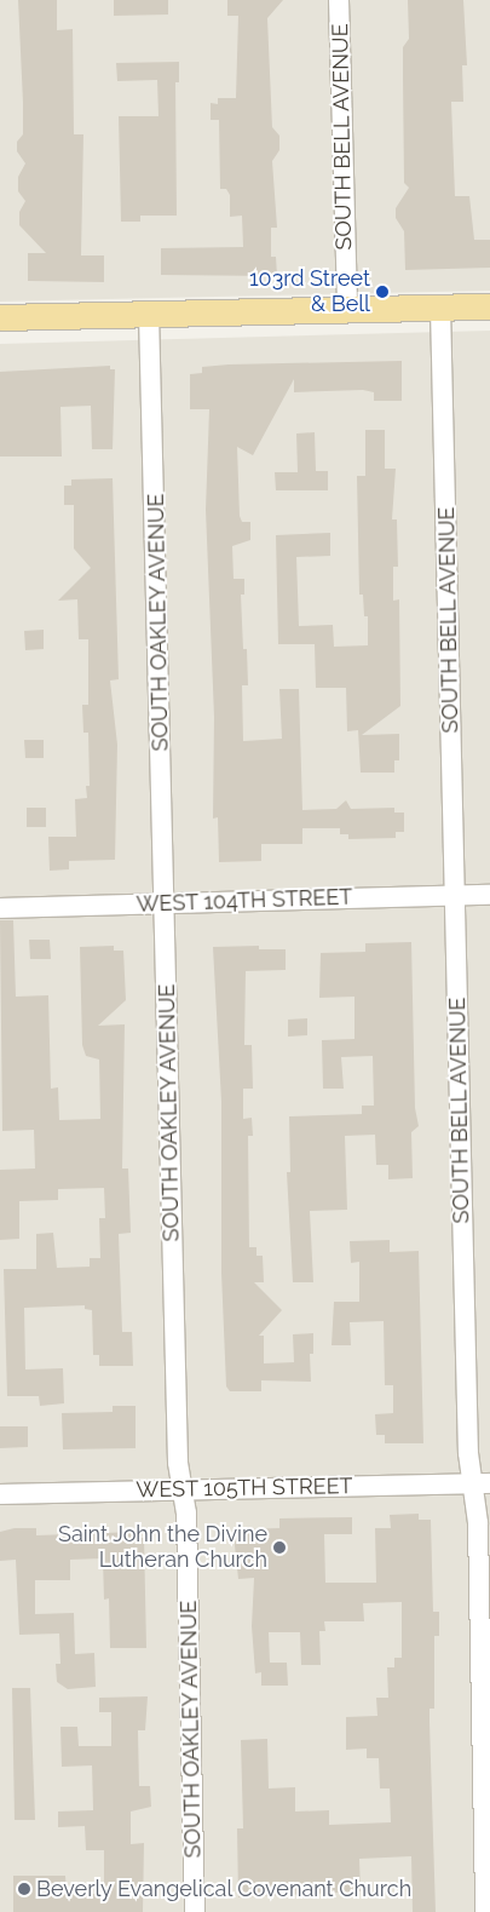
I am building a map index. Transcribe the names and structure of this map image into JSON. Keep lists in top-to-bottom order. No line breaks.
{"streets":{"street":["SOUTH BELL AVENUE","SOUTH OAKLEY AVENUE","WEST 104TH STREET","WEST 105TH STREET"]},"crossings":[["SOUTH BELL AVENUE","WEST 104TH STREET"],["SOUTH BELL AVENUE","WEST 105TH STREET"],["SOUTH OAKLEY AVENUE","WEST 104TH STREET"],["SOUTH OAKLEY AVENUE","WEST 105TH STREET"]],"places":["103rd Street & Bell","Saint John the Divine Lutheran Church","Beverly Evangelical Covenant Church"]}
